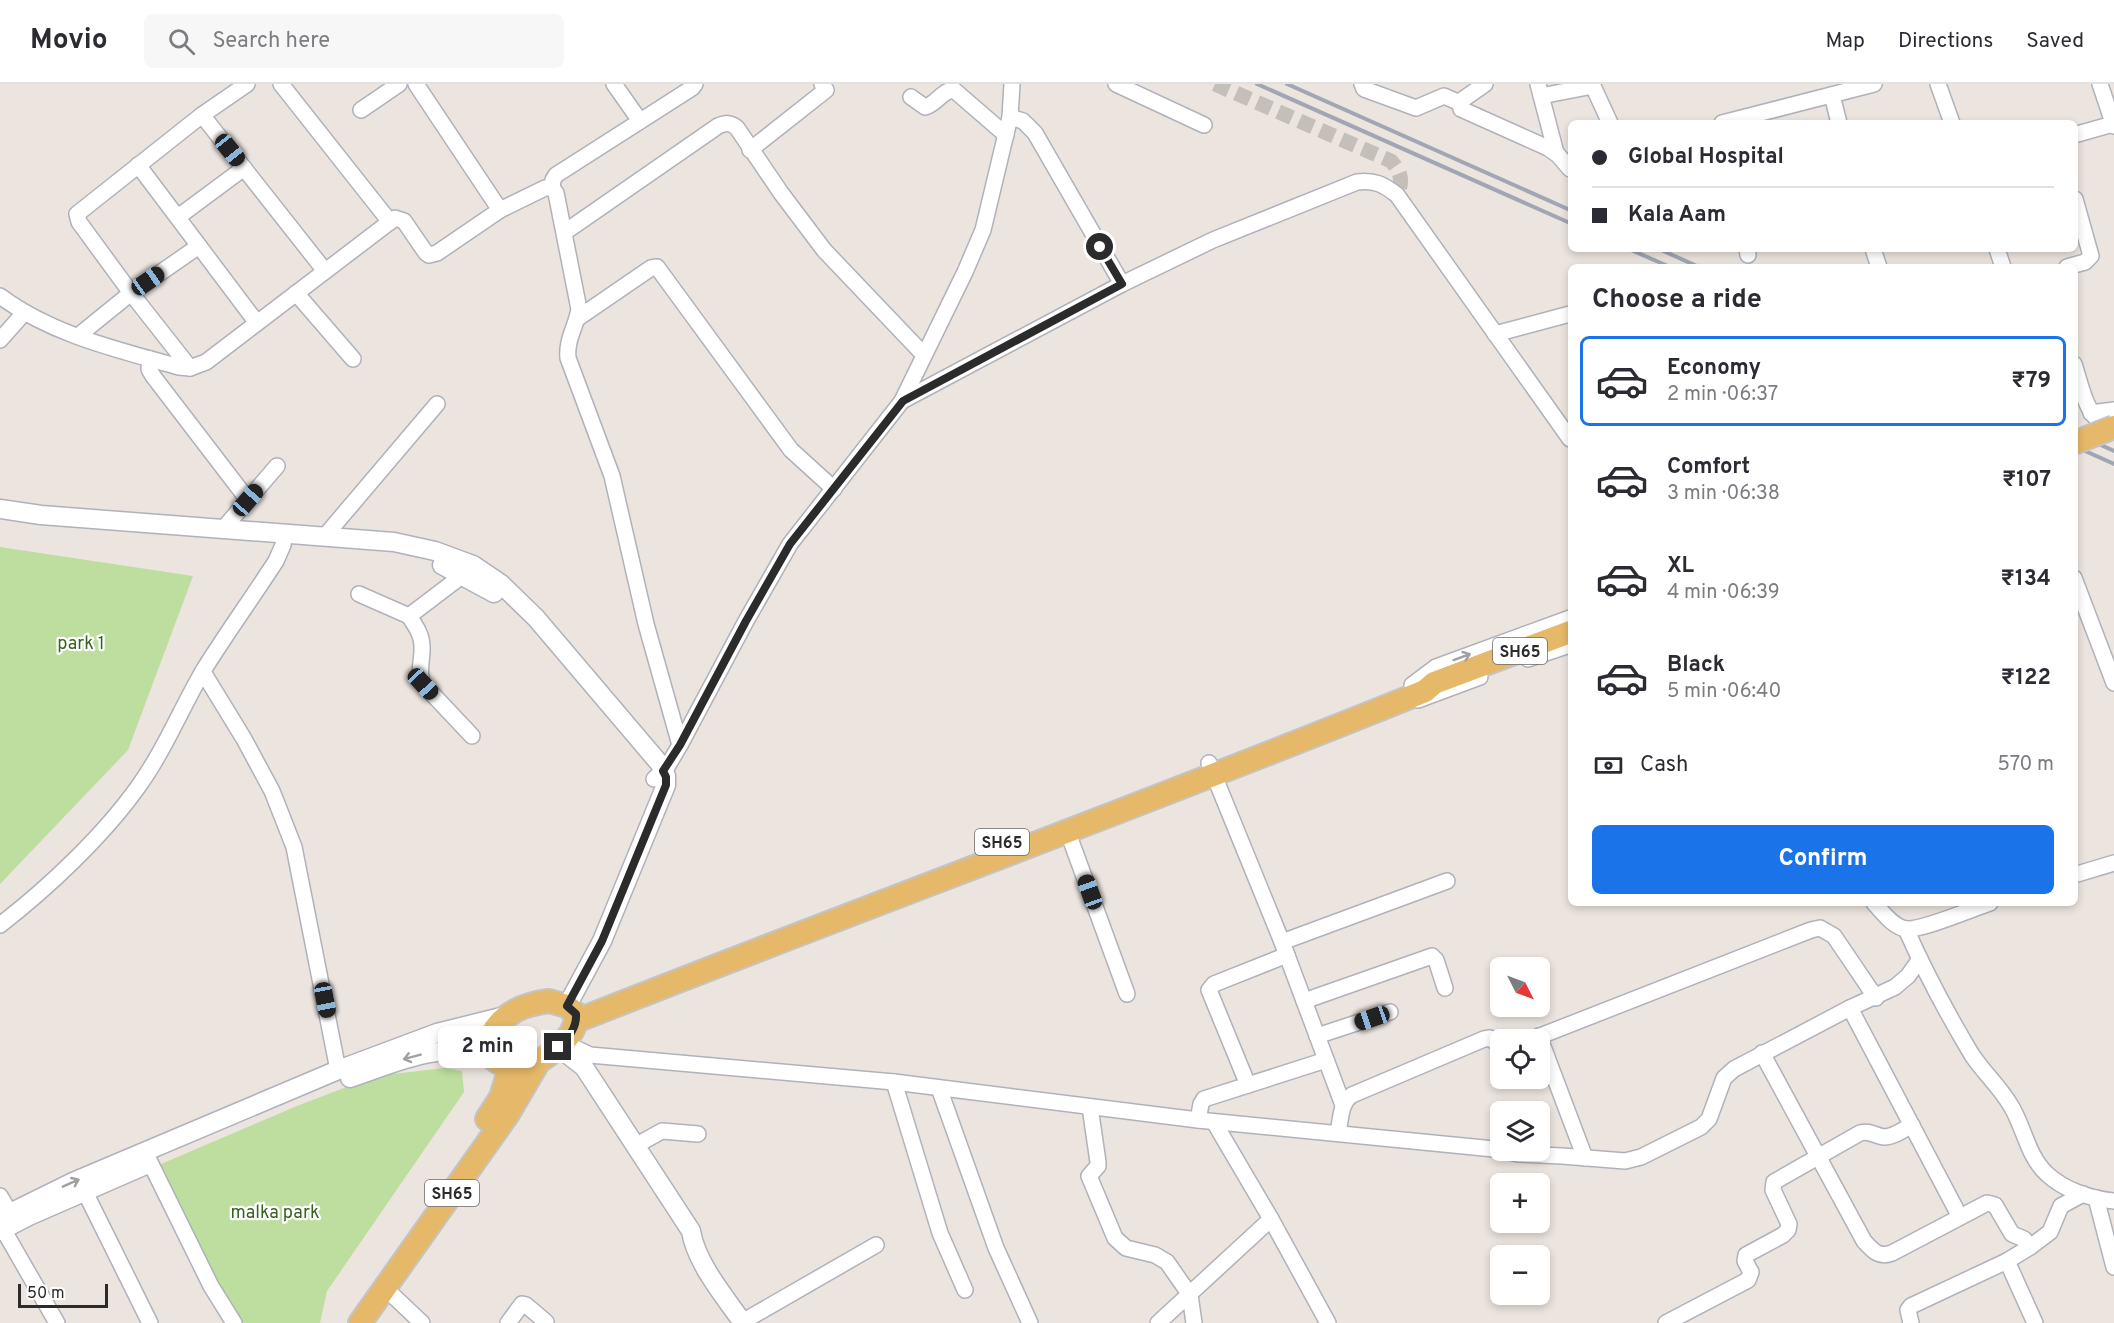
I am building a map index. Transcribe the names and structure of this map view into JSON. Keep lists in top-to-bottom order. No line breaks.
{"streets":{"main road":["SH65"]},"parks":["park 1","malka park"],"scale_bar":"50 m","north":"bottom right","page":{"header":"Movio","search":"Search here","nav":["Map","Directions","Saved"],"banner":["Global Hospital","Kala Aam"],"heading":"Choose a ride","list":[{"name":"Economy","note":"2 min · 06:37","value":"₹79"},{"name":"Comfort","note":"3 min · 06:38","value":"₹107"},{"name":"XL","note":"4 min · 06:39","value":"₹134"},{"name":"Black","note":"5 min · 06:40","value":"₹122"}],"pay":["Cash","570 m"],"buttons":"Confirm","map_buttons":["+","−"],"bubble":"2 min","scale":"50 m"}}
